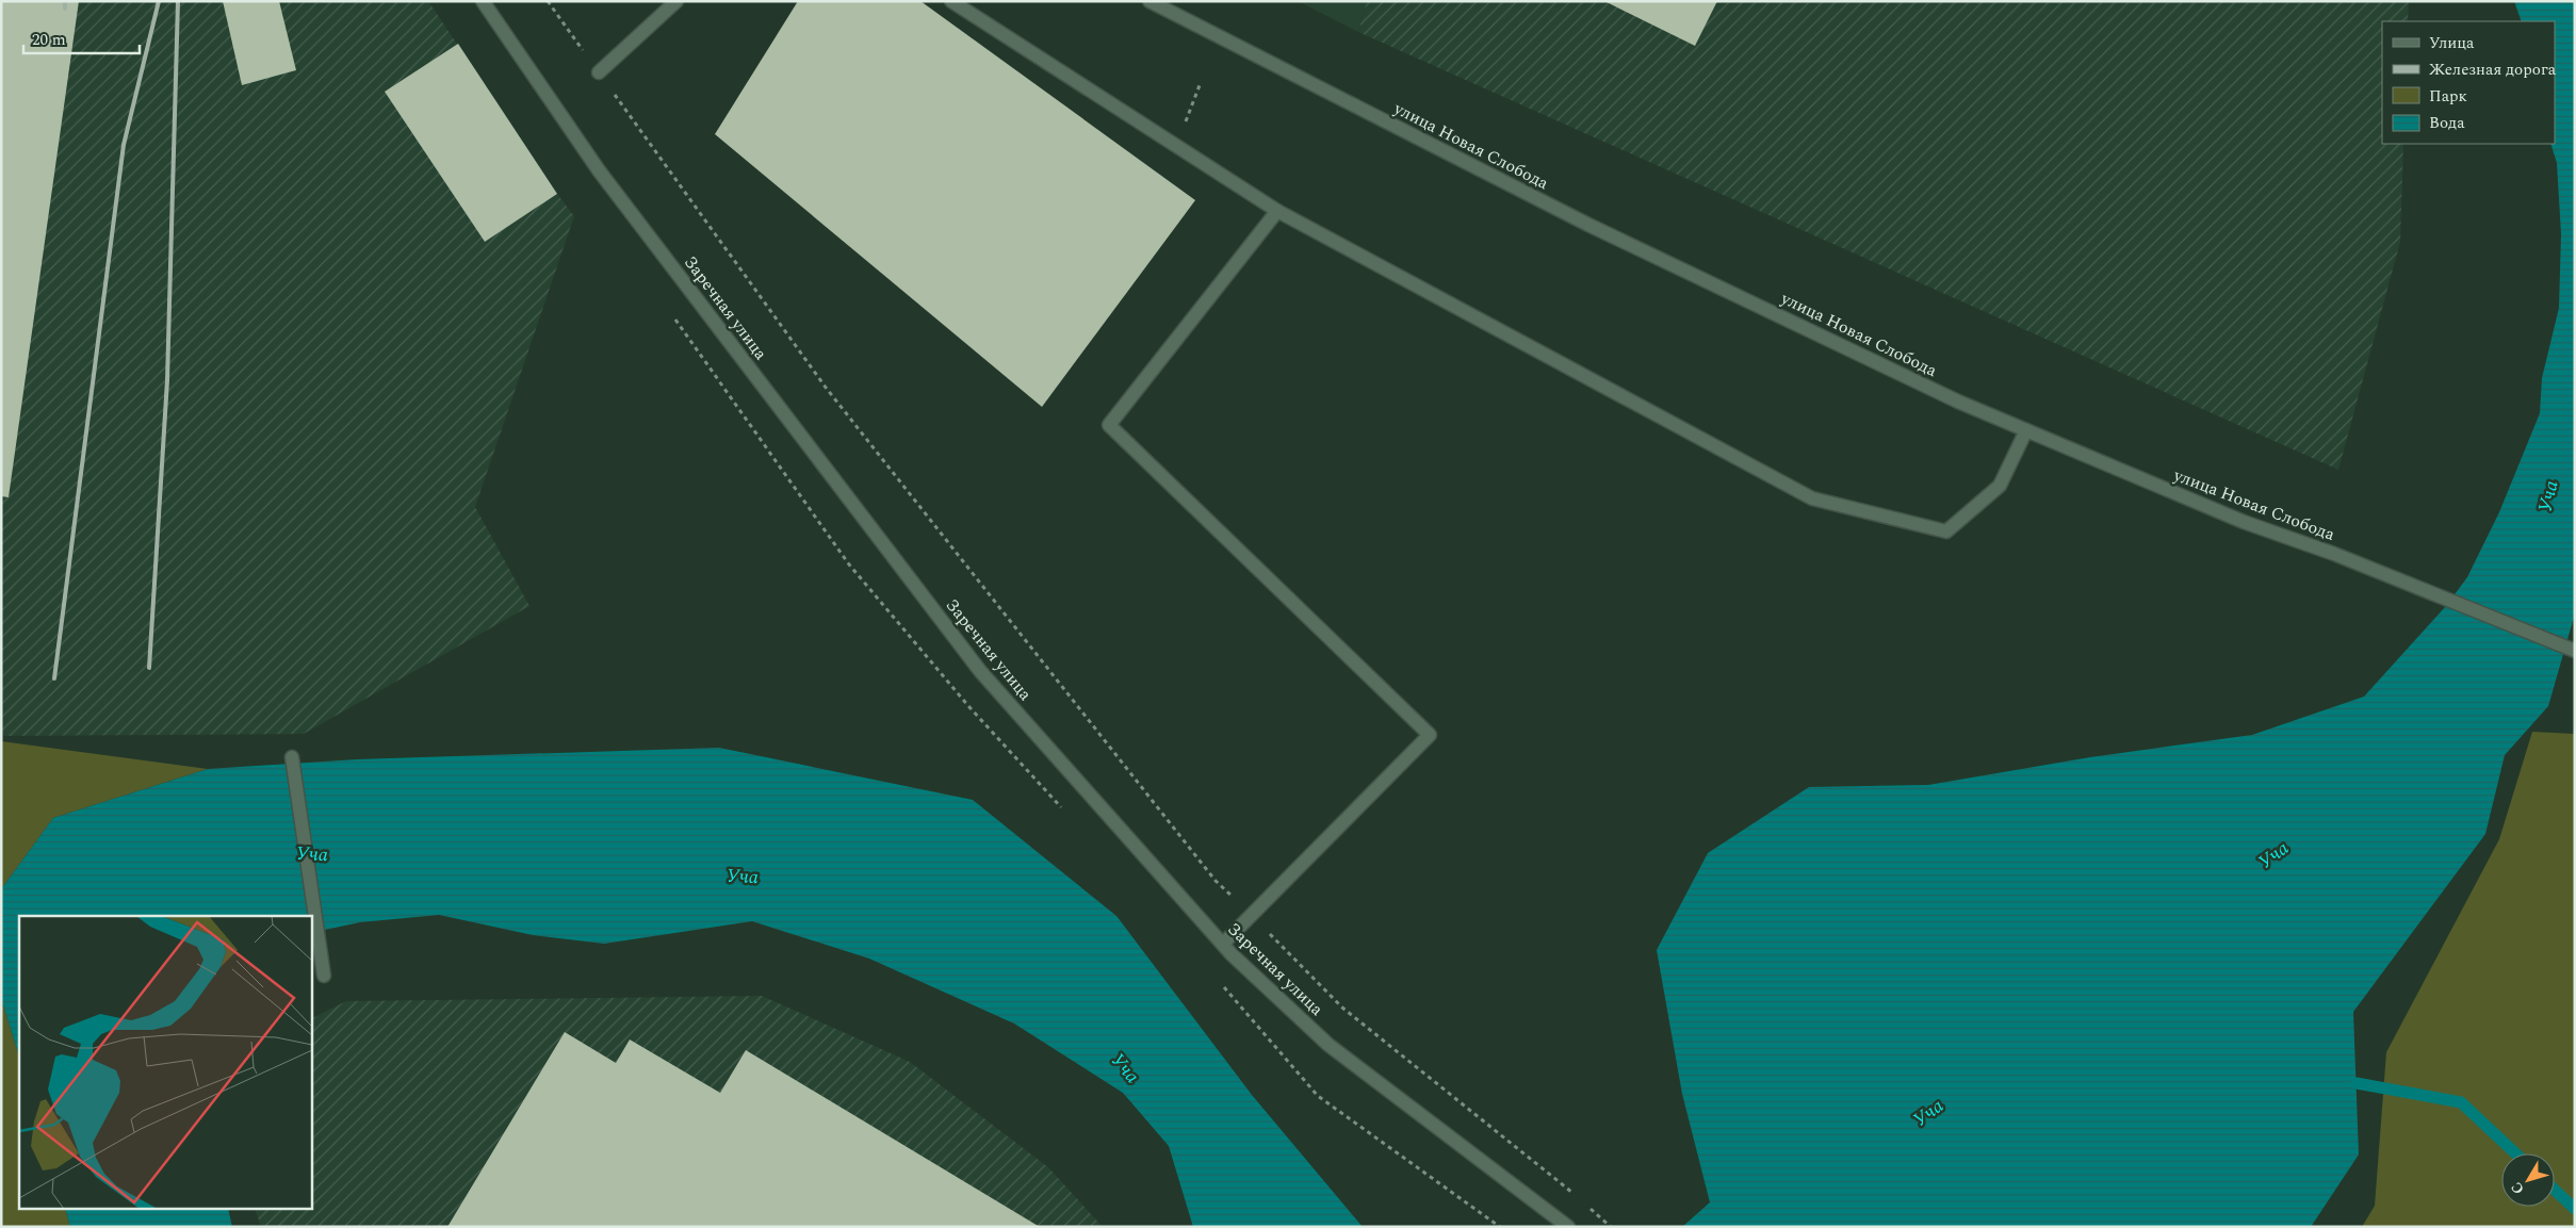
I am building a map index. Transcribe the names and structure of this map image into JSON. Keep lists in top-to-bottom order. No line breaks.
{"streets":{"main road":["улица Новая Слобода","Заречная улица"]},"water":["Уча"],"legend":["Улица","Железная дорога","Парк","Вода"],"scale_bar":"20 m","north":"bottom left"}
